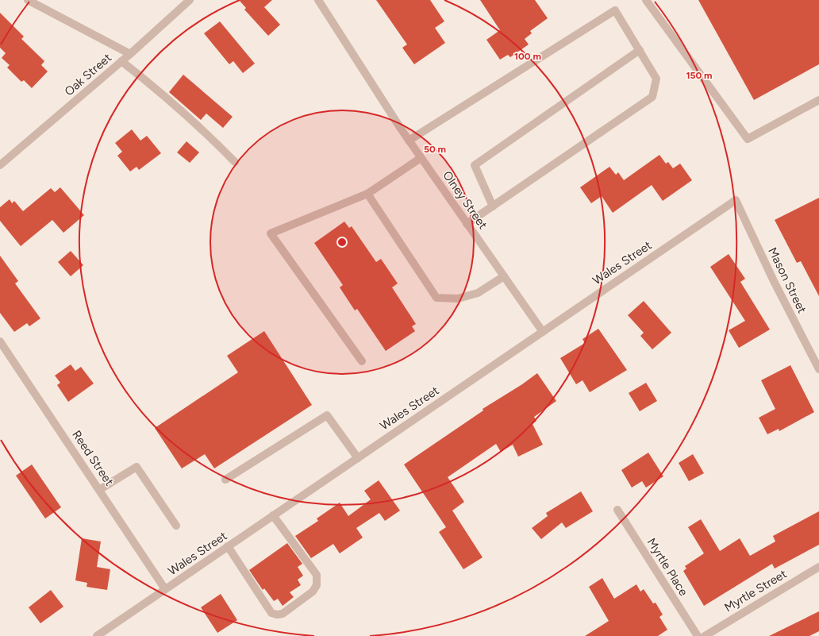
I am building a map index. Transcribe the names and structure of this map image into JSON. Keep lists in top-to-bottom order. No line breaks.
{"streets":{"street":["Oak Street","Olney Street","Wales Street","Mason Street","Reed Street","Myrtle Place","Myrtle Street"]},"crossings":[["Olney Street","Wales Street"],["Wales Street","Mason Street"],["Wales Street","Reed Street"]],"rings":["100 m","150 m","50 m"]}
